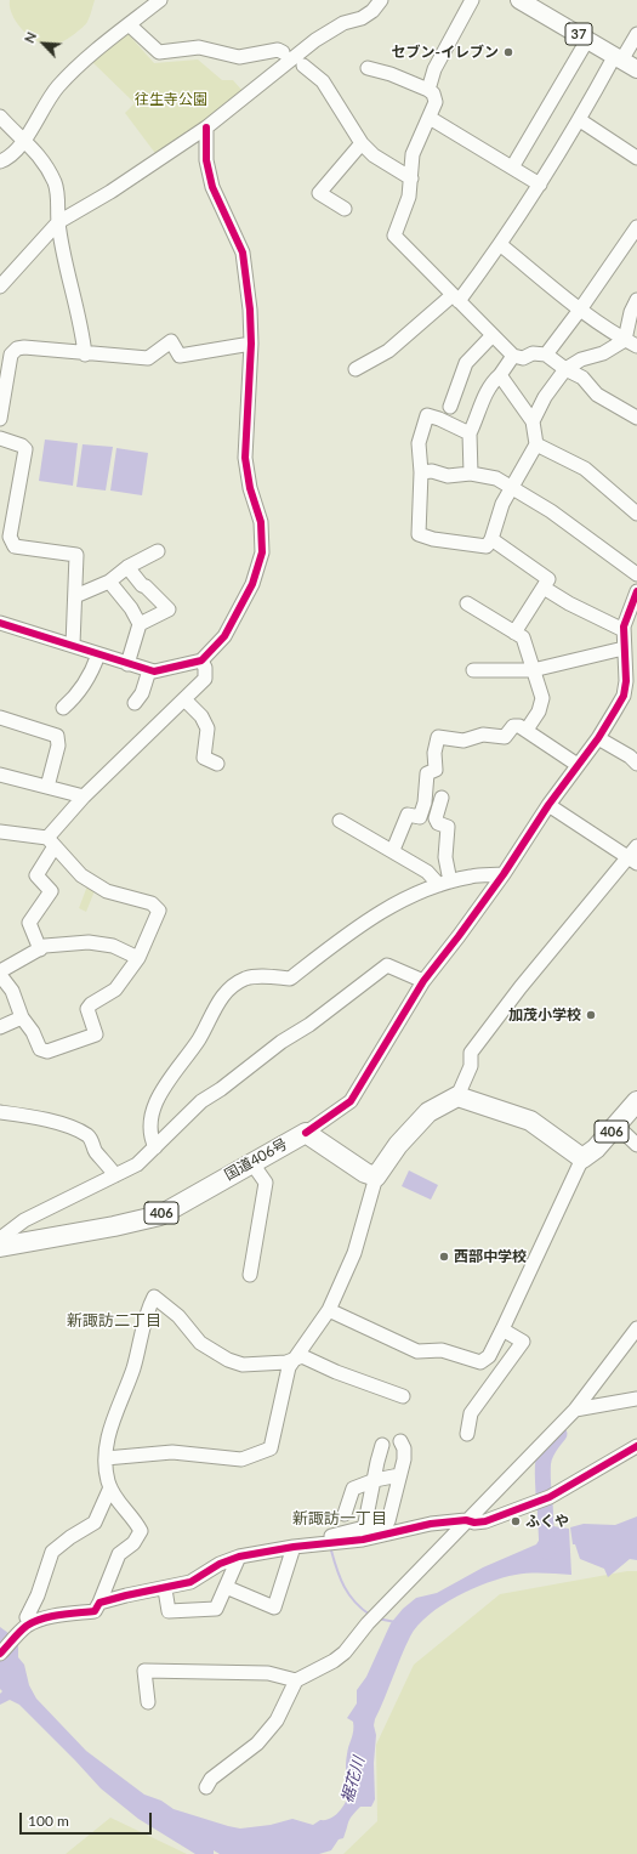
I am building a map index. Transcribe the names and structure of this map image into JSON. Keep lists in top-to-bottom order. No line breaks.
{"streets":{"highway":["406","国道406号"],"main road":["37"]},"districts":["新諏訪二丁目","新諏訪一丁目"],"water":["裾花川"],"parks":["往生寺公園"],"places":["セブン-イレブン","加茂小学校","西部中学校","ふくや"],"scale_bar":"100 m","north":"top left"}
